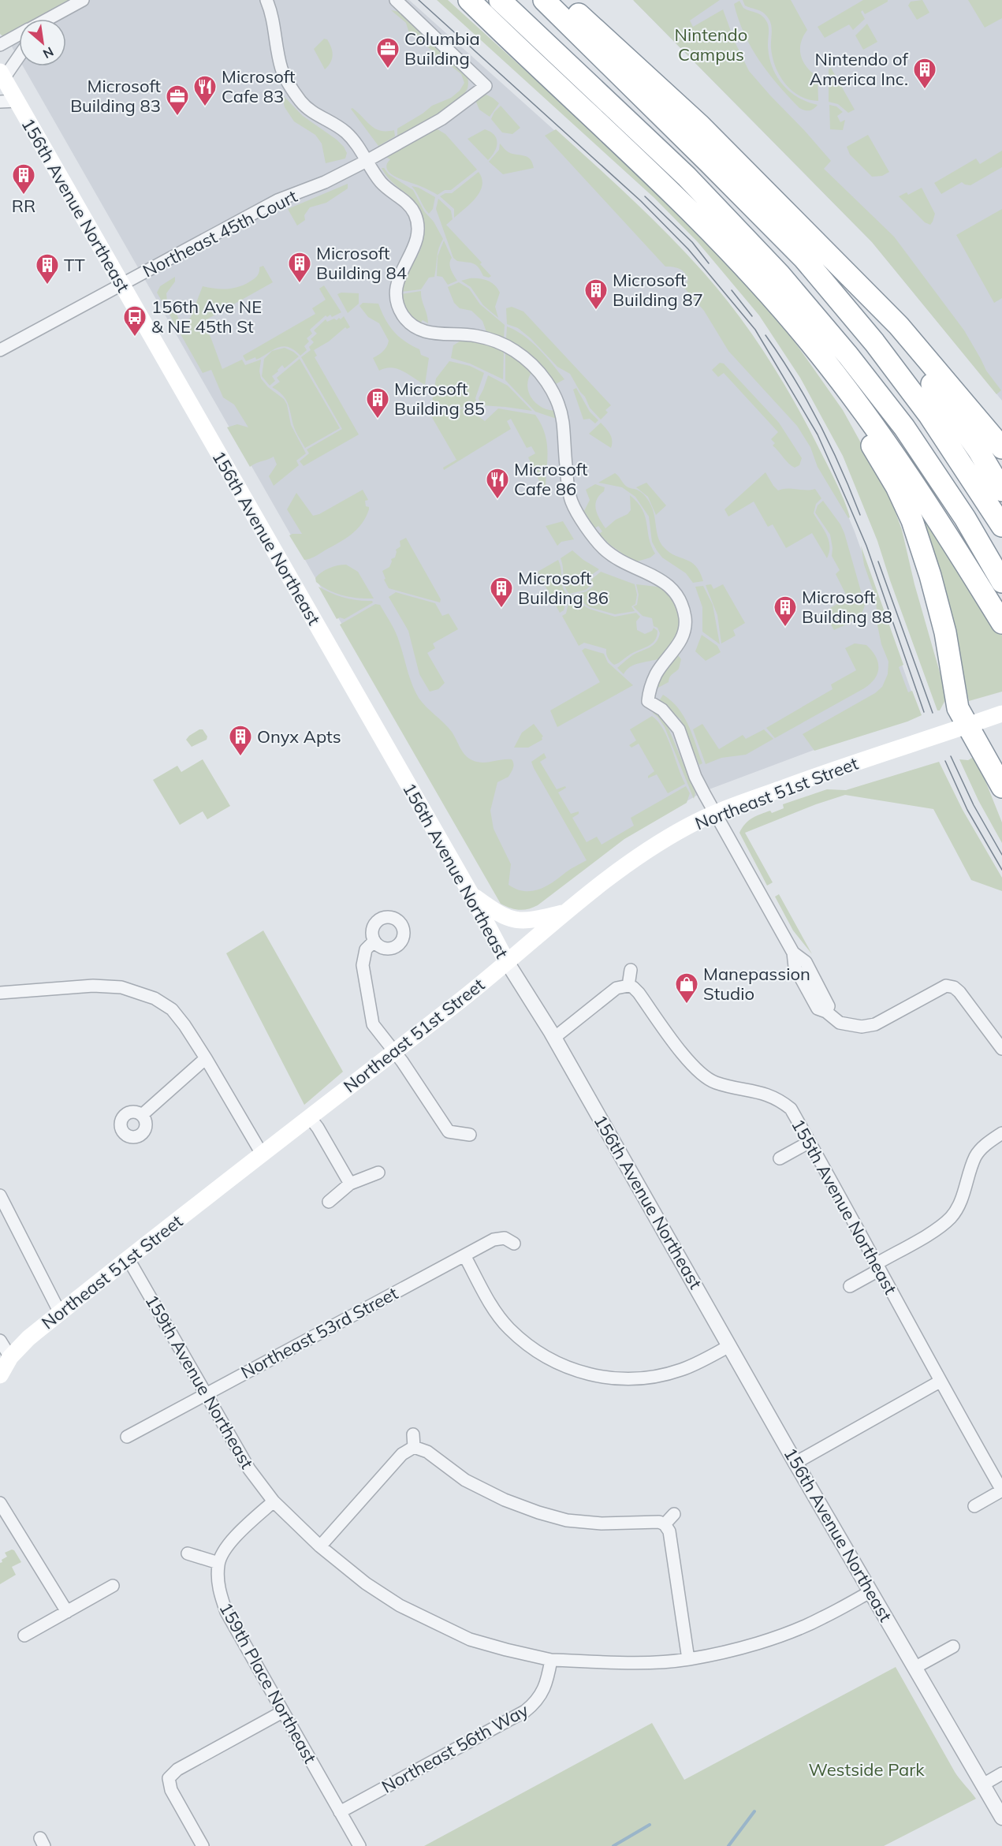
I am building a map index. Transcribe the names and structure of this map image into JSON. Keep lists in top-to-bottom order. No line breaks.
{"streets":{"main road":["156th Avenue Northeast","Northeast 51st Street"],"street":["Northeast 45th Court","155th Avenue Northeast","Northeast 53rd Street","159th Avenue Northeast","159th Place Northeast","Northeast 56th Way"]},"crossings":[["156th Avenue Northeast","Northeast 45th Court"],["156th Avenue Northeast","Northeast 51st Street"],["Northeast 51st Street","159th Avenue Northeast"],["Northeast 53rd Street","159th Avenue Northeast"],["159th Avenue Northeast","Northeast 56th Way"],["159th Place Northeast","Northeast 56th Way"]],"parks":["Nintendo Campus","Westside Park"],"places":{"office":["Columbia Building","Microsoft Building 83"],"building":["Nintendo of America Inc.","RR","Microsoft Building 84","TT","Microsoft Building 87","Microsoft Building 85","Microsoft Building 86","Microsoft Building 88","Onyx Apts"],"restaurant":["Microsoft Cafe 83","Microsoft Cafe 86"],"bus stop":["156th Ave NE & NE 45th St"],"shop":["Manepassion Studio"]},"north":"bottom right"}
